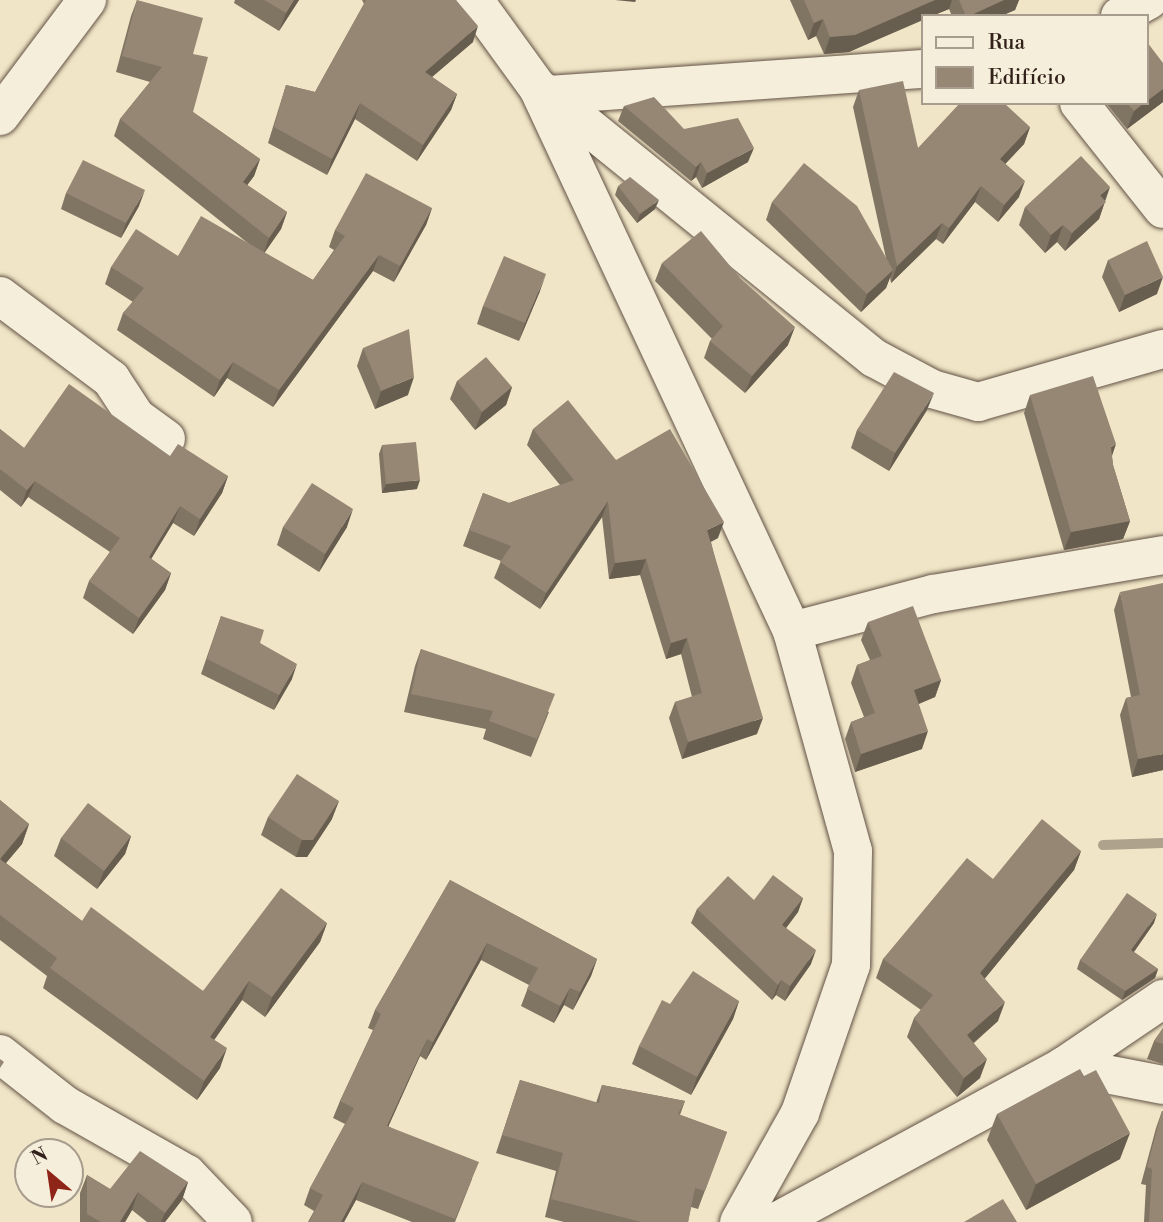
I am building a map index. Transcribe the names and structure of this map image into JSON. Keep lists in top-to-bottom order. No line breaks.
{"legend":["Rua","Edifício"],"north":"top left"}
